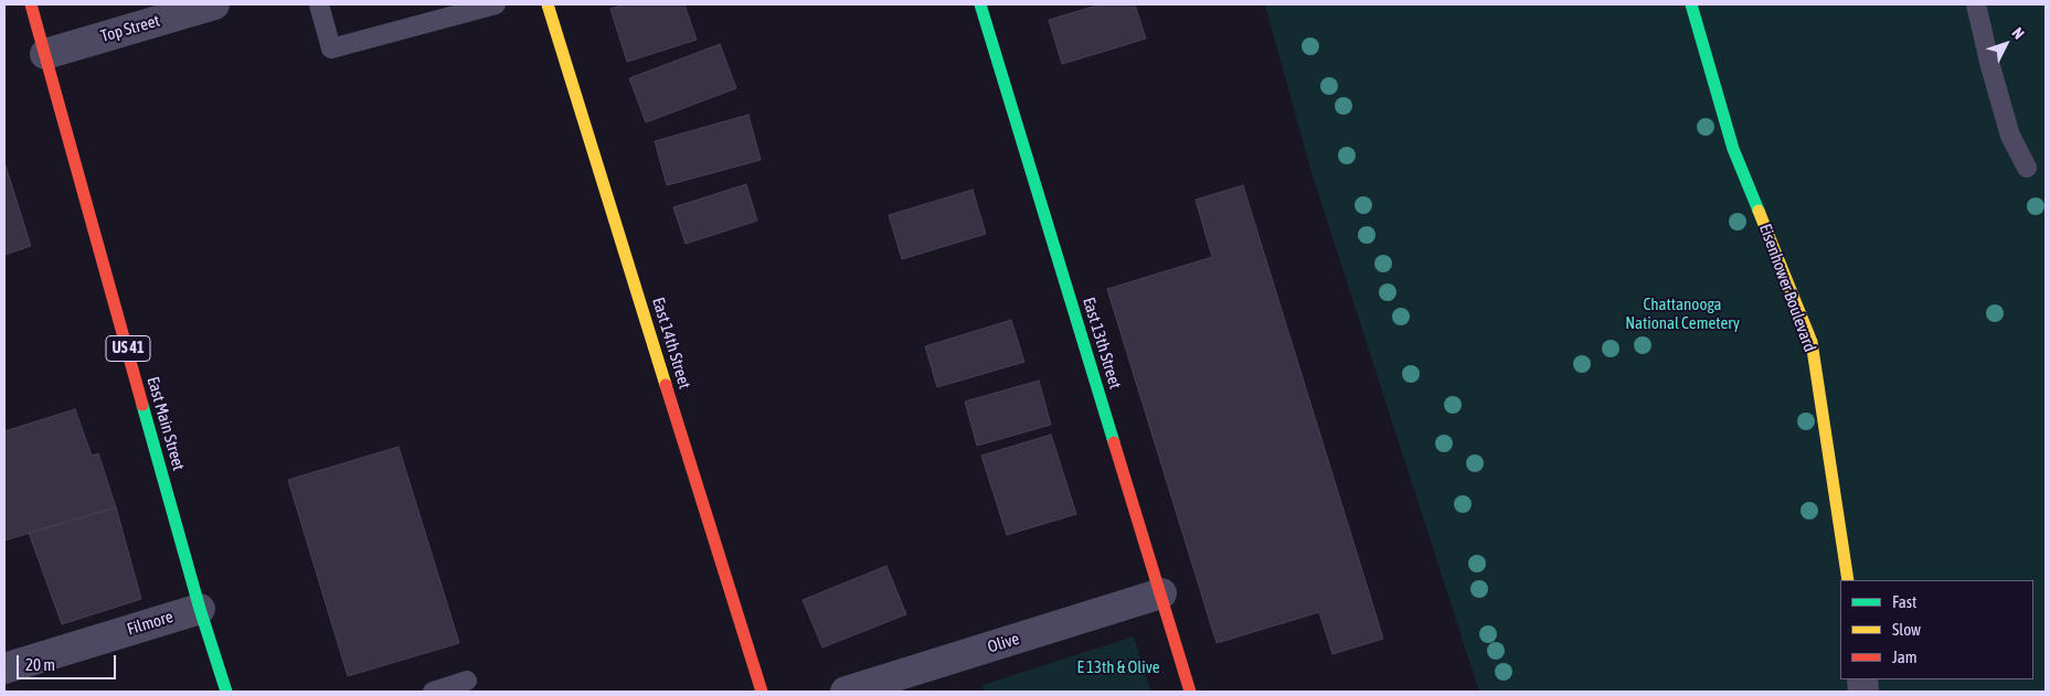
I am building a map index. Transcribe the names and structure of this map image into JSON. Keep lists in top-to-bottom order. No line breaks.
{"streets":{"street":["Top Street","Eisenhower Boulevard","East 14th Street","East 13th Street","US 41","East Main Street","Filmore","Olive"]},"crossings":[["Top Street","East Main Street"],["East 13th Street","Olive"],["East Main Street","Filmore"]],"parks":["Chattanooga National Cemetery","E 13th & Olive"],"legend":["Fast","Slow","Jam"],"scale_bar":"20 m","north":"top right"}
